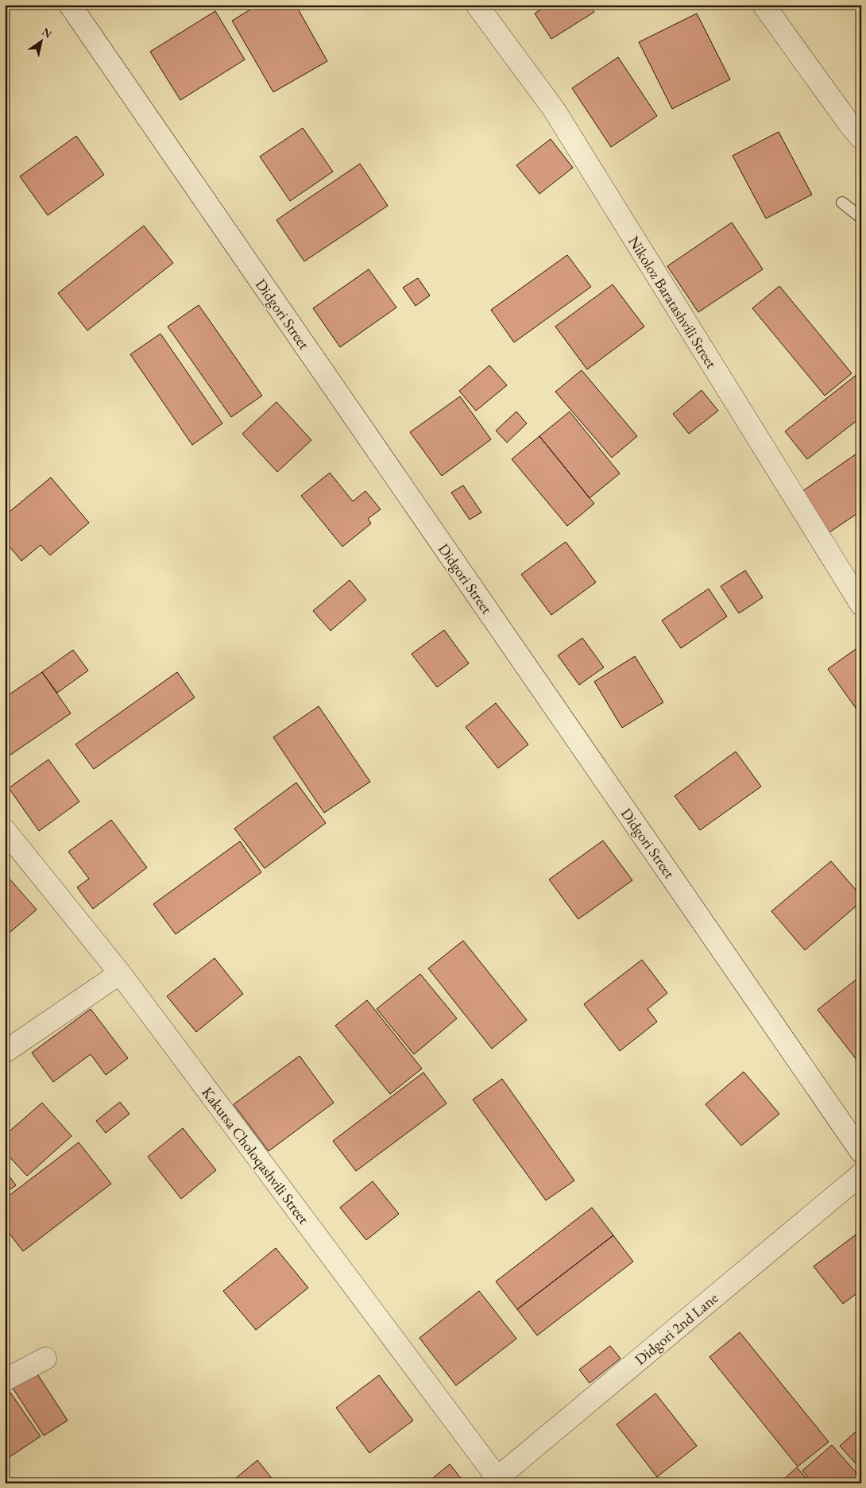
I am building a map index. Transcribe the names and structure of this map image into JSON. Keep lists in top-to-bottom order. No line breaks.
{"streets":{"street":["Nikoloz Baratashvili Street","Didgori Street","Kakutsa Choloqashvili Street","Didgori 2nd Lane"]},"crossings":[["Kakutsa Choloqashvili Street","Didgori 2nd Lane"]],"north":"top right"}
